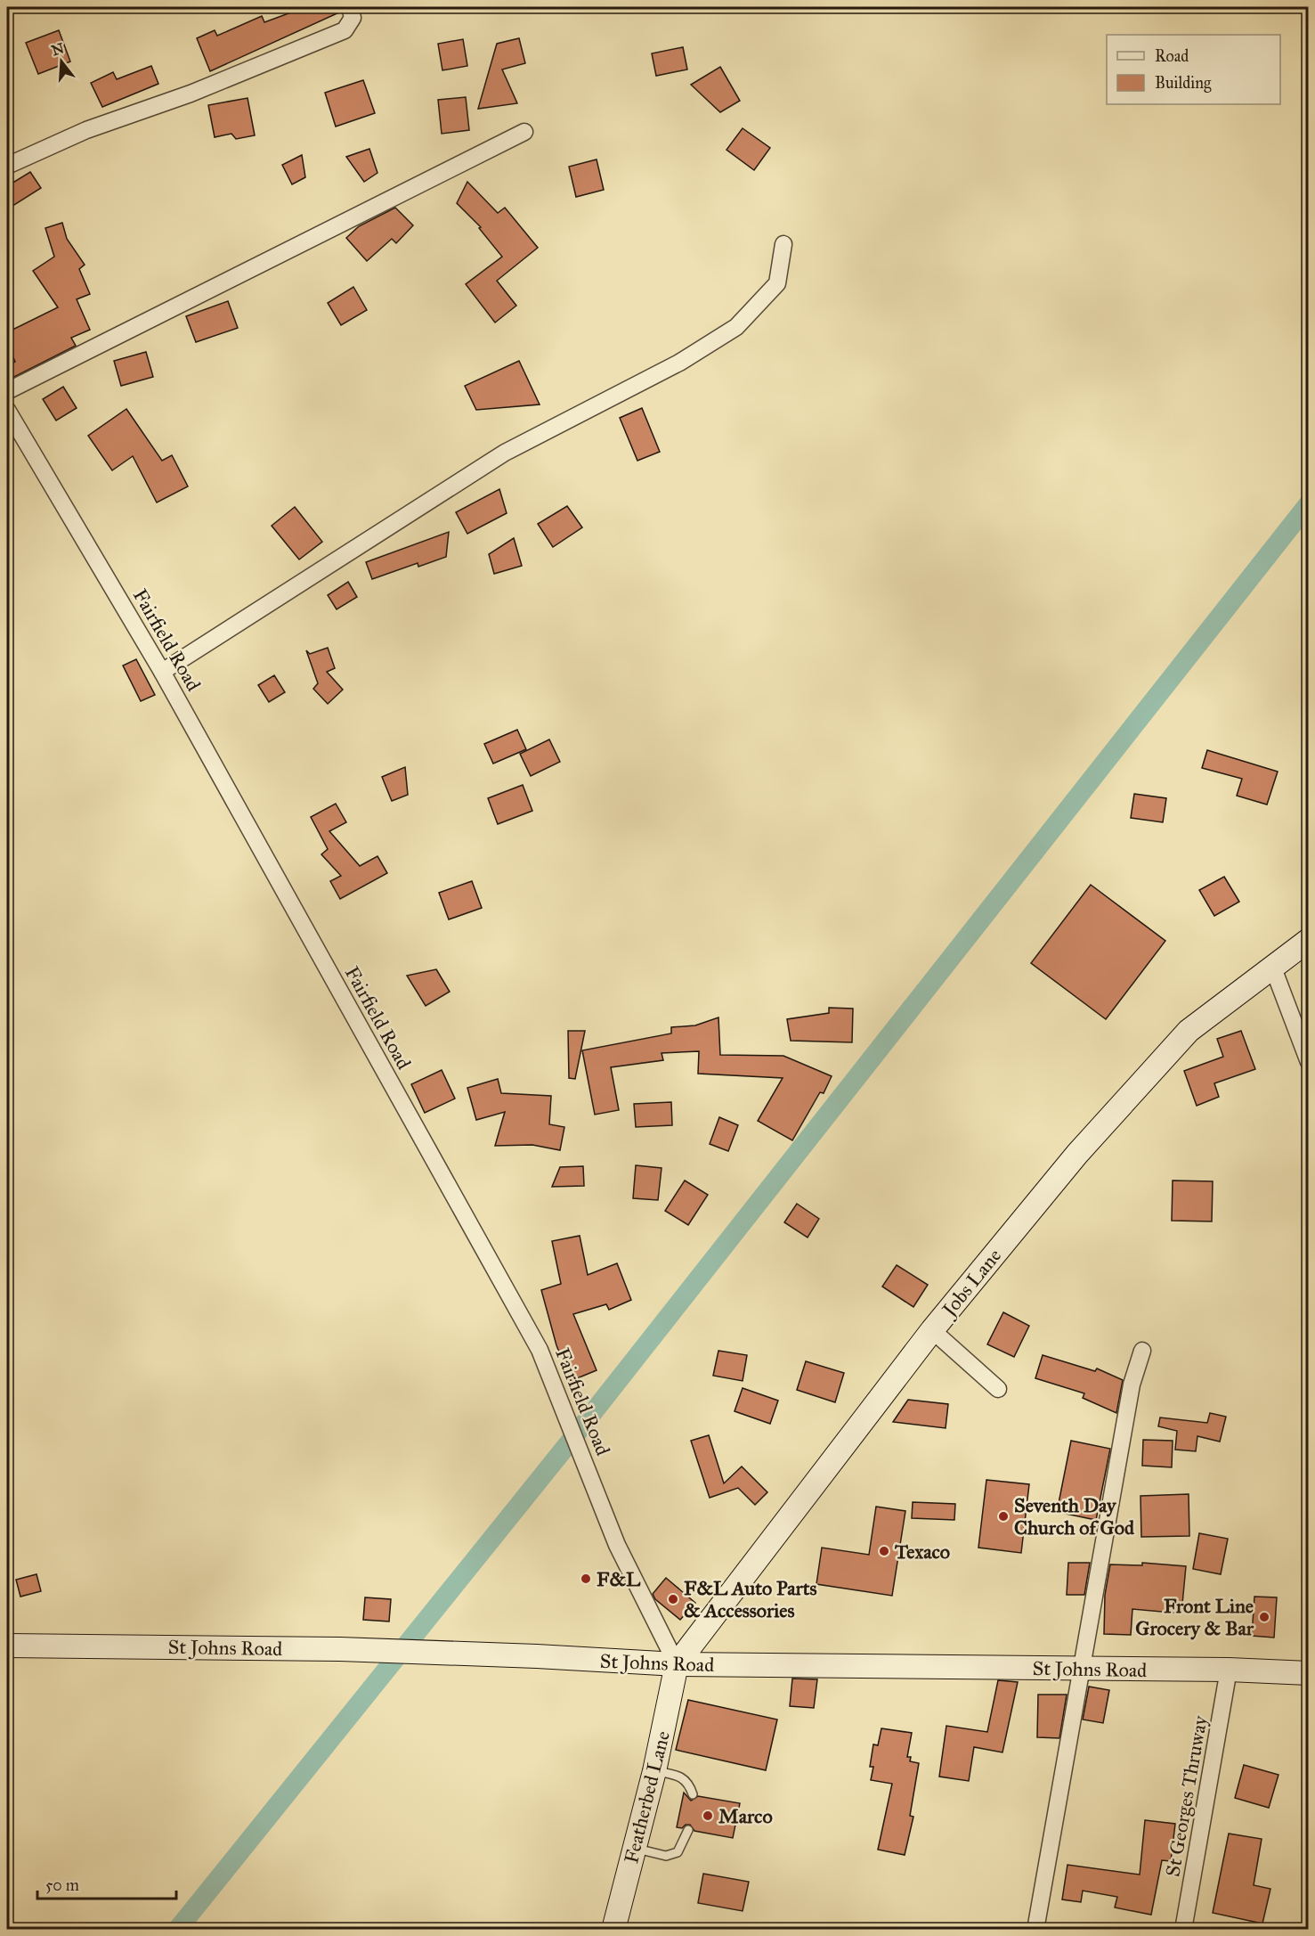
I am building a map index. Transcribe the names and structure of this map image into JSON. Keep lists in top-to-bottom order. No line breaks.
{"streets":{"main road":["Jobs Lane","St Johns Road","Featherbed Lane"],"street":["Fairfield Road","St Georges Thruway"]},"crossings":[["Fairfield Road","Jobs Lane"],["Fairfield Road","St Johns Road"],["Fairfield Road","Featherbed Lane"],["Jobs Lane","St Johns Road"],["Jobs Lane","Featherbed Lane"],["St Johns Road","St Georges Thruway"],["St Johns Road","Featherbed Lane"]],"places":["Seventh Day Church of God","Texaco","F&L","F&L Auto Parts & Accessories","Front Line Grocery & Bar","Marco"],"legend":["Road","Building"],"scale_bar":"50 m","north":"top"}
